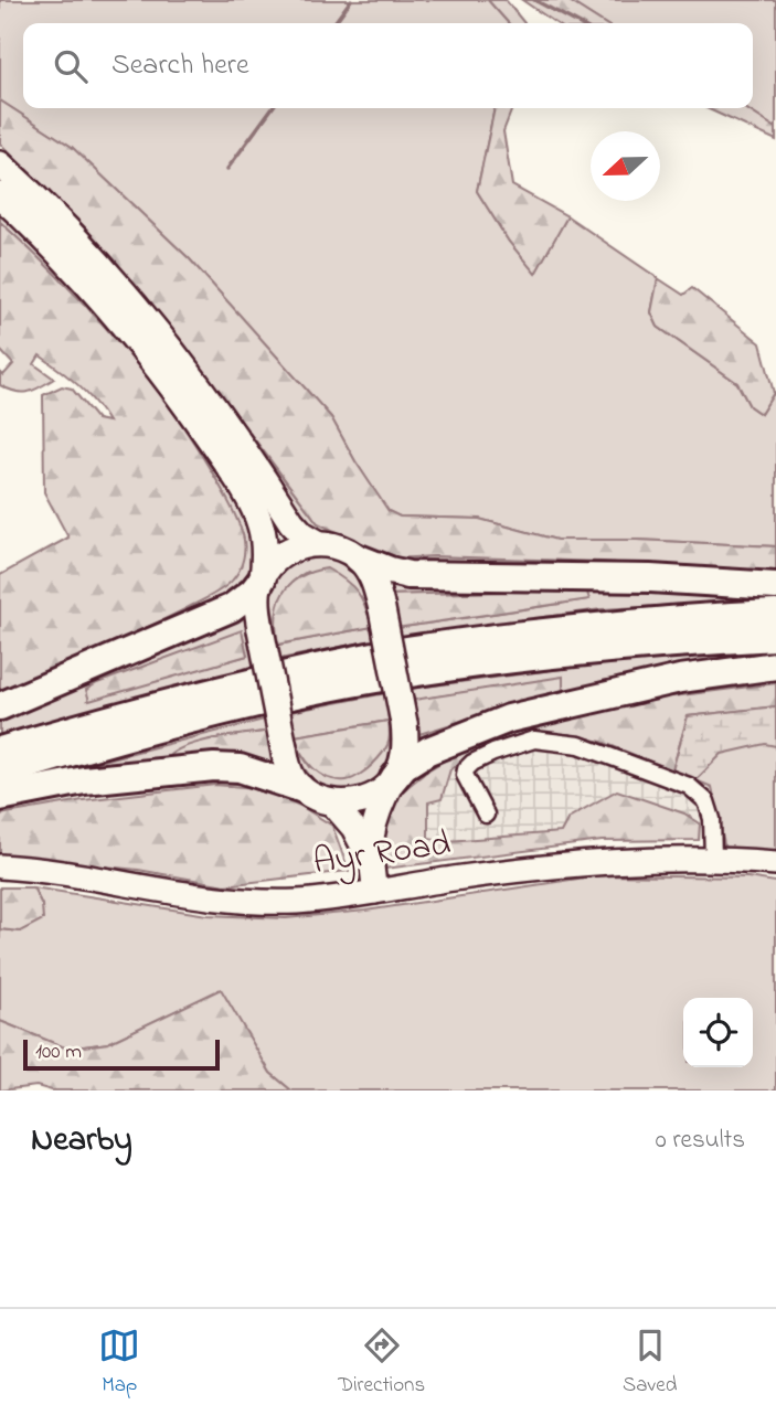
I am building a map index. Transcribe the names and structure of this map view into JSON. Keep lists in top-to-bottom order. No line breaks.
{"streets":{"main road":["Ayr Road"]},"scale_bar":"100 m","north":"left","page":{"search":"Search here","scale":"100 m","heading":["Nearby","0 results"],"nav":["Map","Directions","Saved"]}}
